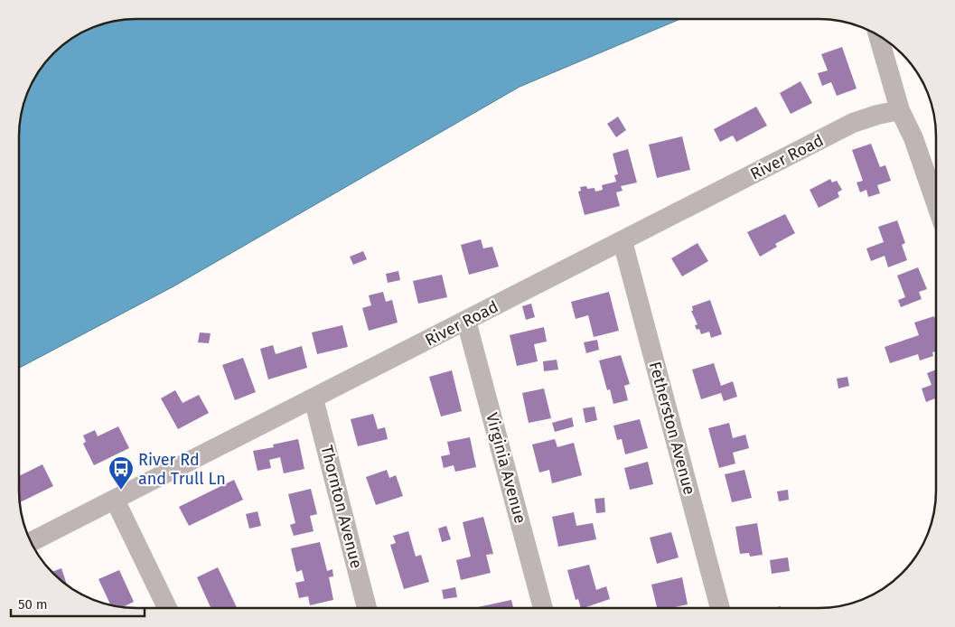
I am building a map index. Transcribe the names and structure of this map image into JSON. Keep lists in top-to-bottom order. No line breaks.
{"streets":{"street":["River Road","Fetherston Avenue","Virginia Avenue","Thornton Avenue"]},"crossings":[["River Road","Fetherston Avenue"],["River Road","Virginia Avenue"],["River Road","Thornton Avenue"]],"places":{"bus stop":["River Rd and Trull Ln"]},"scale_bar":"50 m"}
